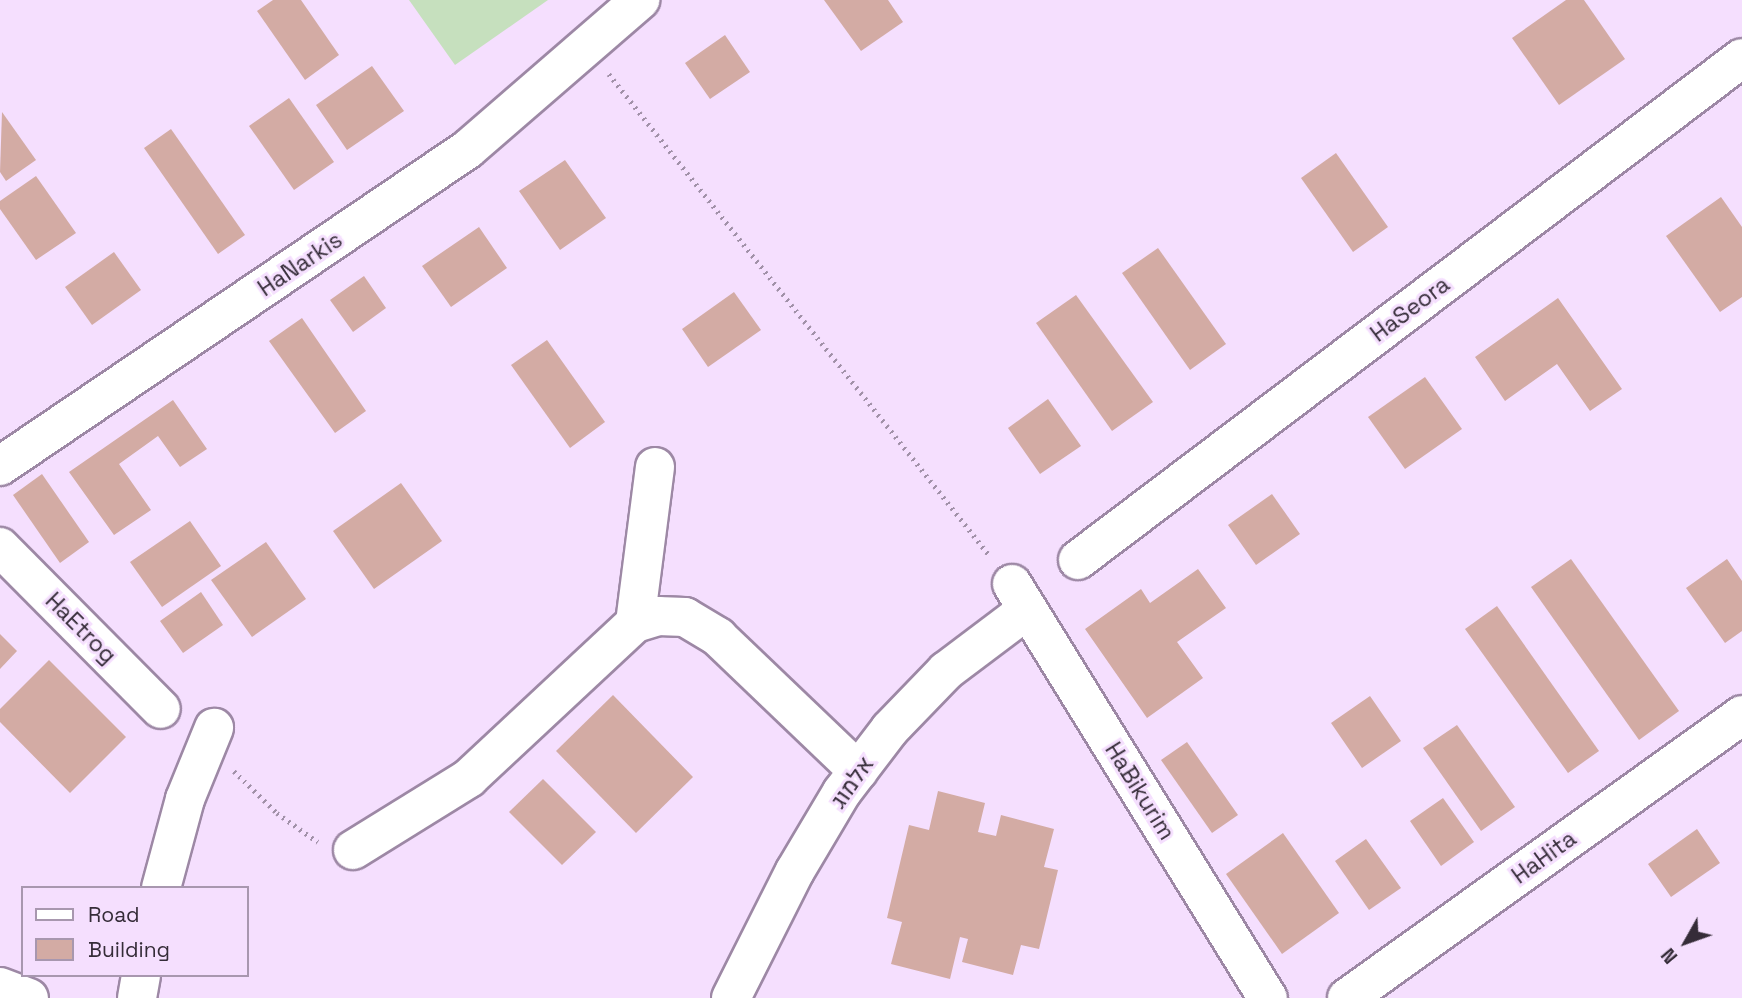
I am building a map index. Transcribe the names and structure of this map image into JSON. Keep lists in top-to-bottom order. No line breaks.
{"streets":{"street":["HaNarkis","HaSeora","HaEtrog","אלמוג","HaBikurim","HaHita"]},"crossings":[["אלמוג","HaBikurim"]],"legend":["Road","Building"],"north":"bottom left"}
